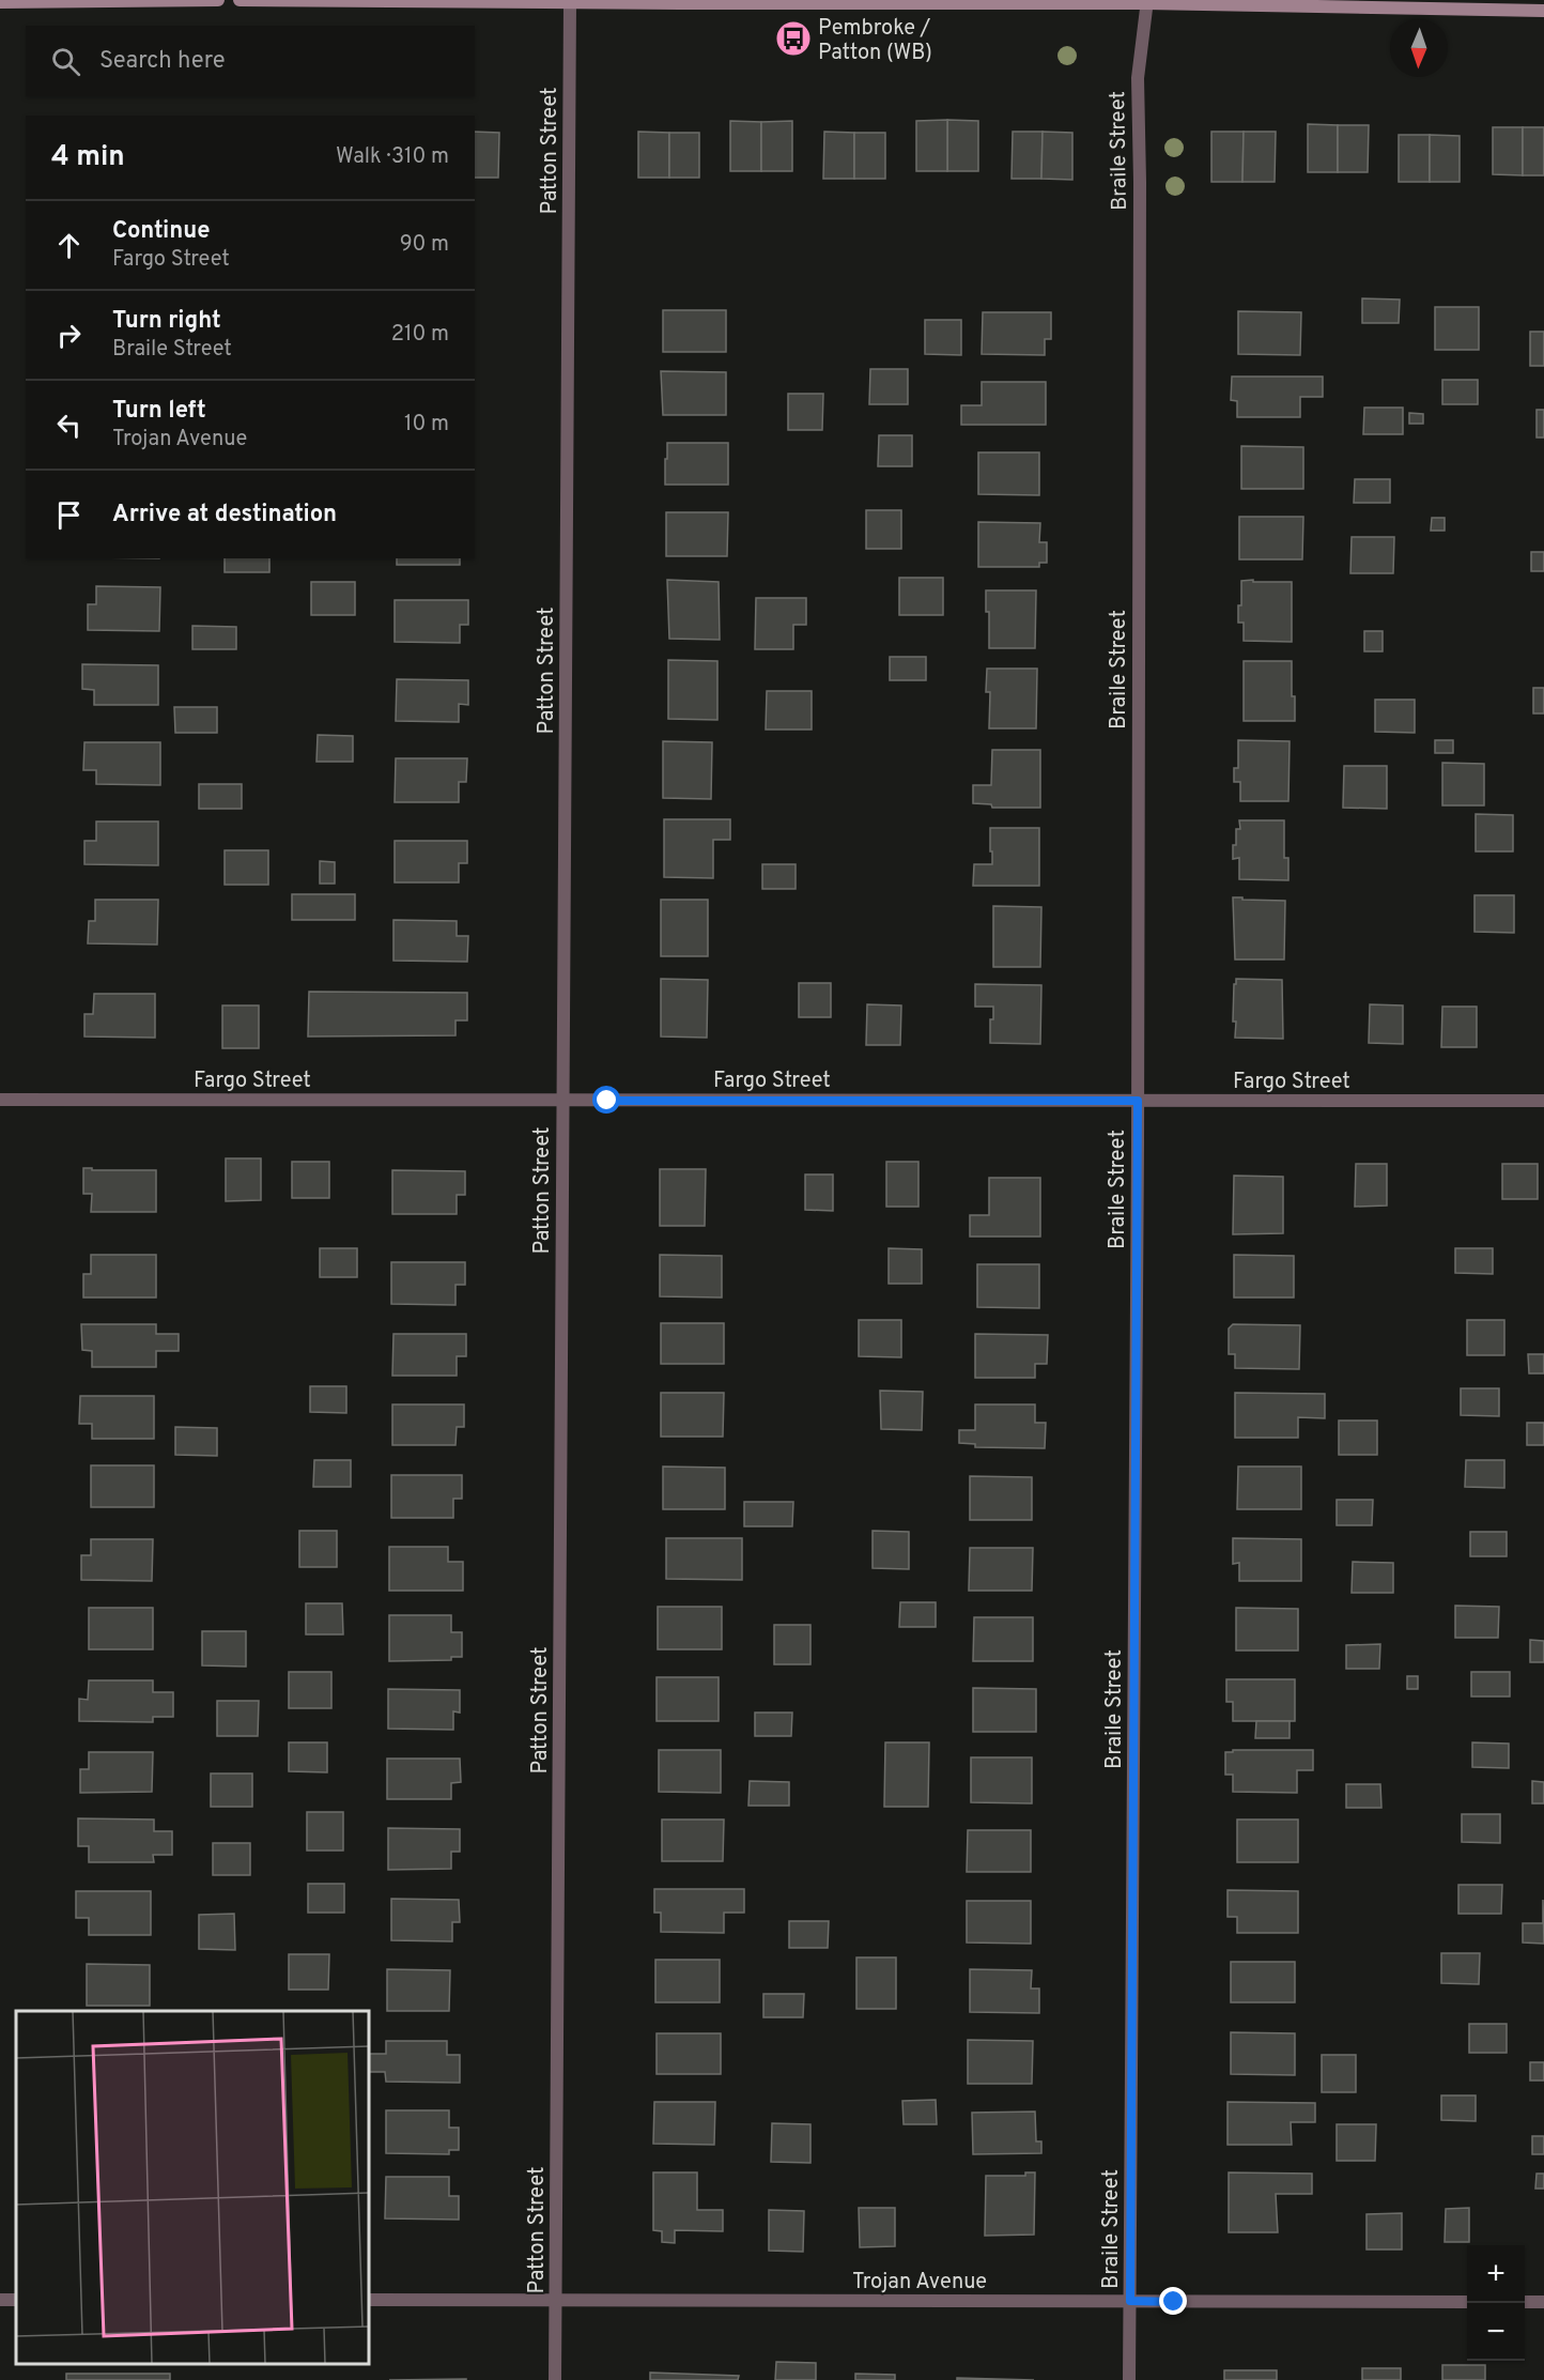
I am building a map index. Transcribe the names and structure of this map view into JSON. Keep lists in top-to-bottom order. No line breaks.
{"streets":{"street":["Patton Street","Braile Street","Fargo Street","Trojan Avenue"]},"crossings":[["Patton Street","Fargo Street"],["Patton Street","Trojan Avenue"],["Braile Street","Fargo Street"],["Braile Street","Trojan Avenue"]],"places":{"bus stop":["Pembroke / Patton (WB)"]},"north":"bottom","page":{"search":"Search here","heading":["4 min","Walk · 310 m"],"list":[["Continue","Fargo Street","90 m"],["Turn right","Braile Street","210 m"],["Turn left","Trojan Avenue","10 m"],"Arrive at destination"],"map_buttons":["+","−"]}}
